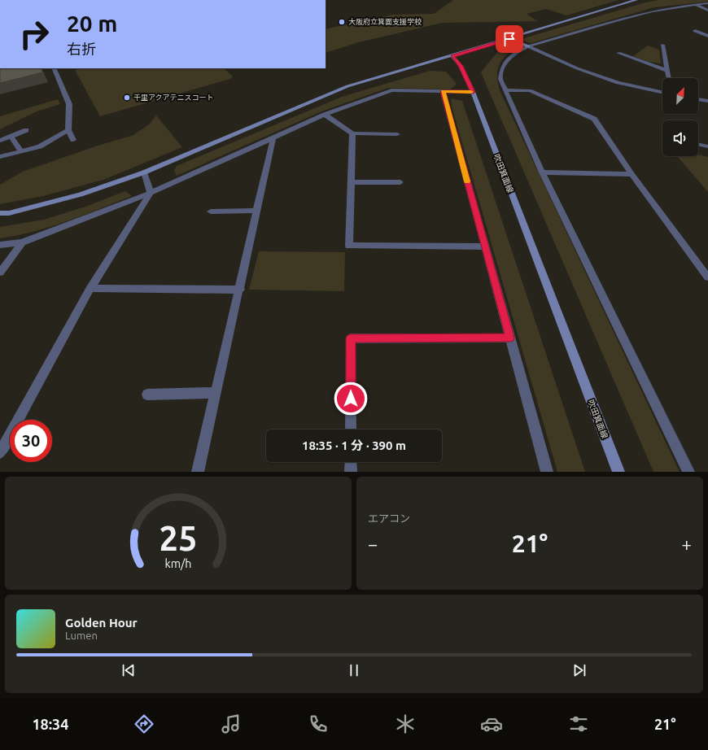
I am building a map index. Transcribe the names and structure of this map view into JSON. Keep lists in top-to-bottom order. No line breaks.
{"streets":{"main road":["吹田箕面線"]},"places":["大阪府立箕面支援学校","千里アクアテニスコート"],"north":"top right","page":{"turn":["20 m","右折"],"limit":"30","trip":"18:35 · 1 分 · 390 m","tile":"エアコン","heat":["−","21°","+"],"song":["Golden Hour","Lumen"],"tabs":["18:34","21°"],"gauge":["25","km/h"]}}
